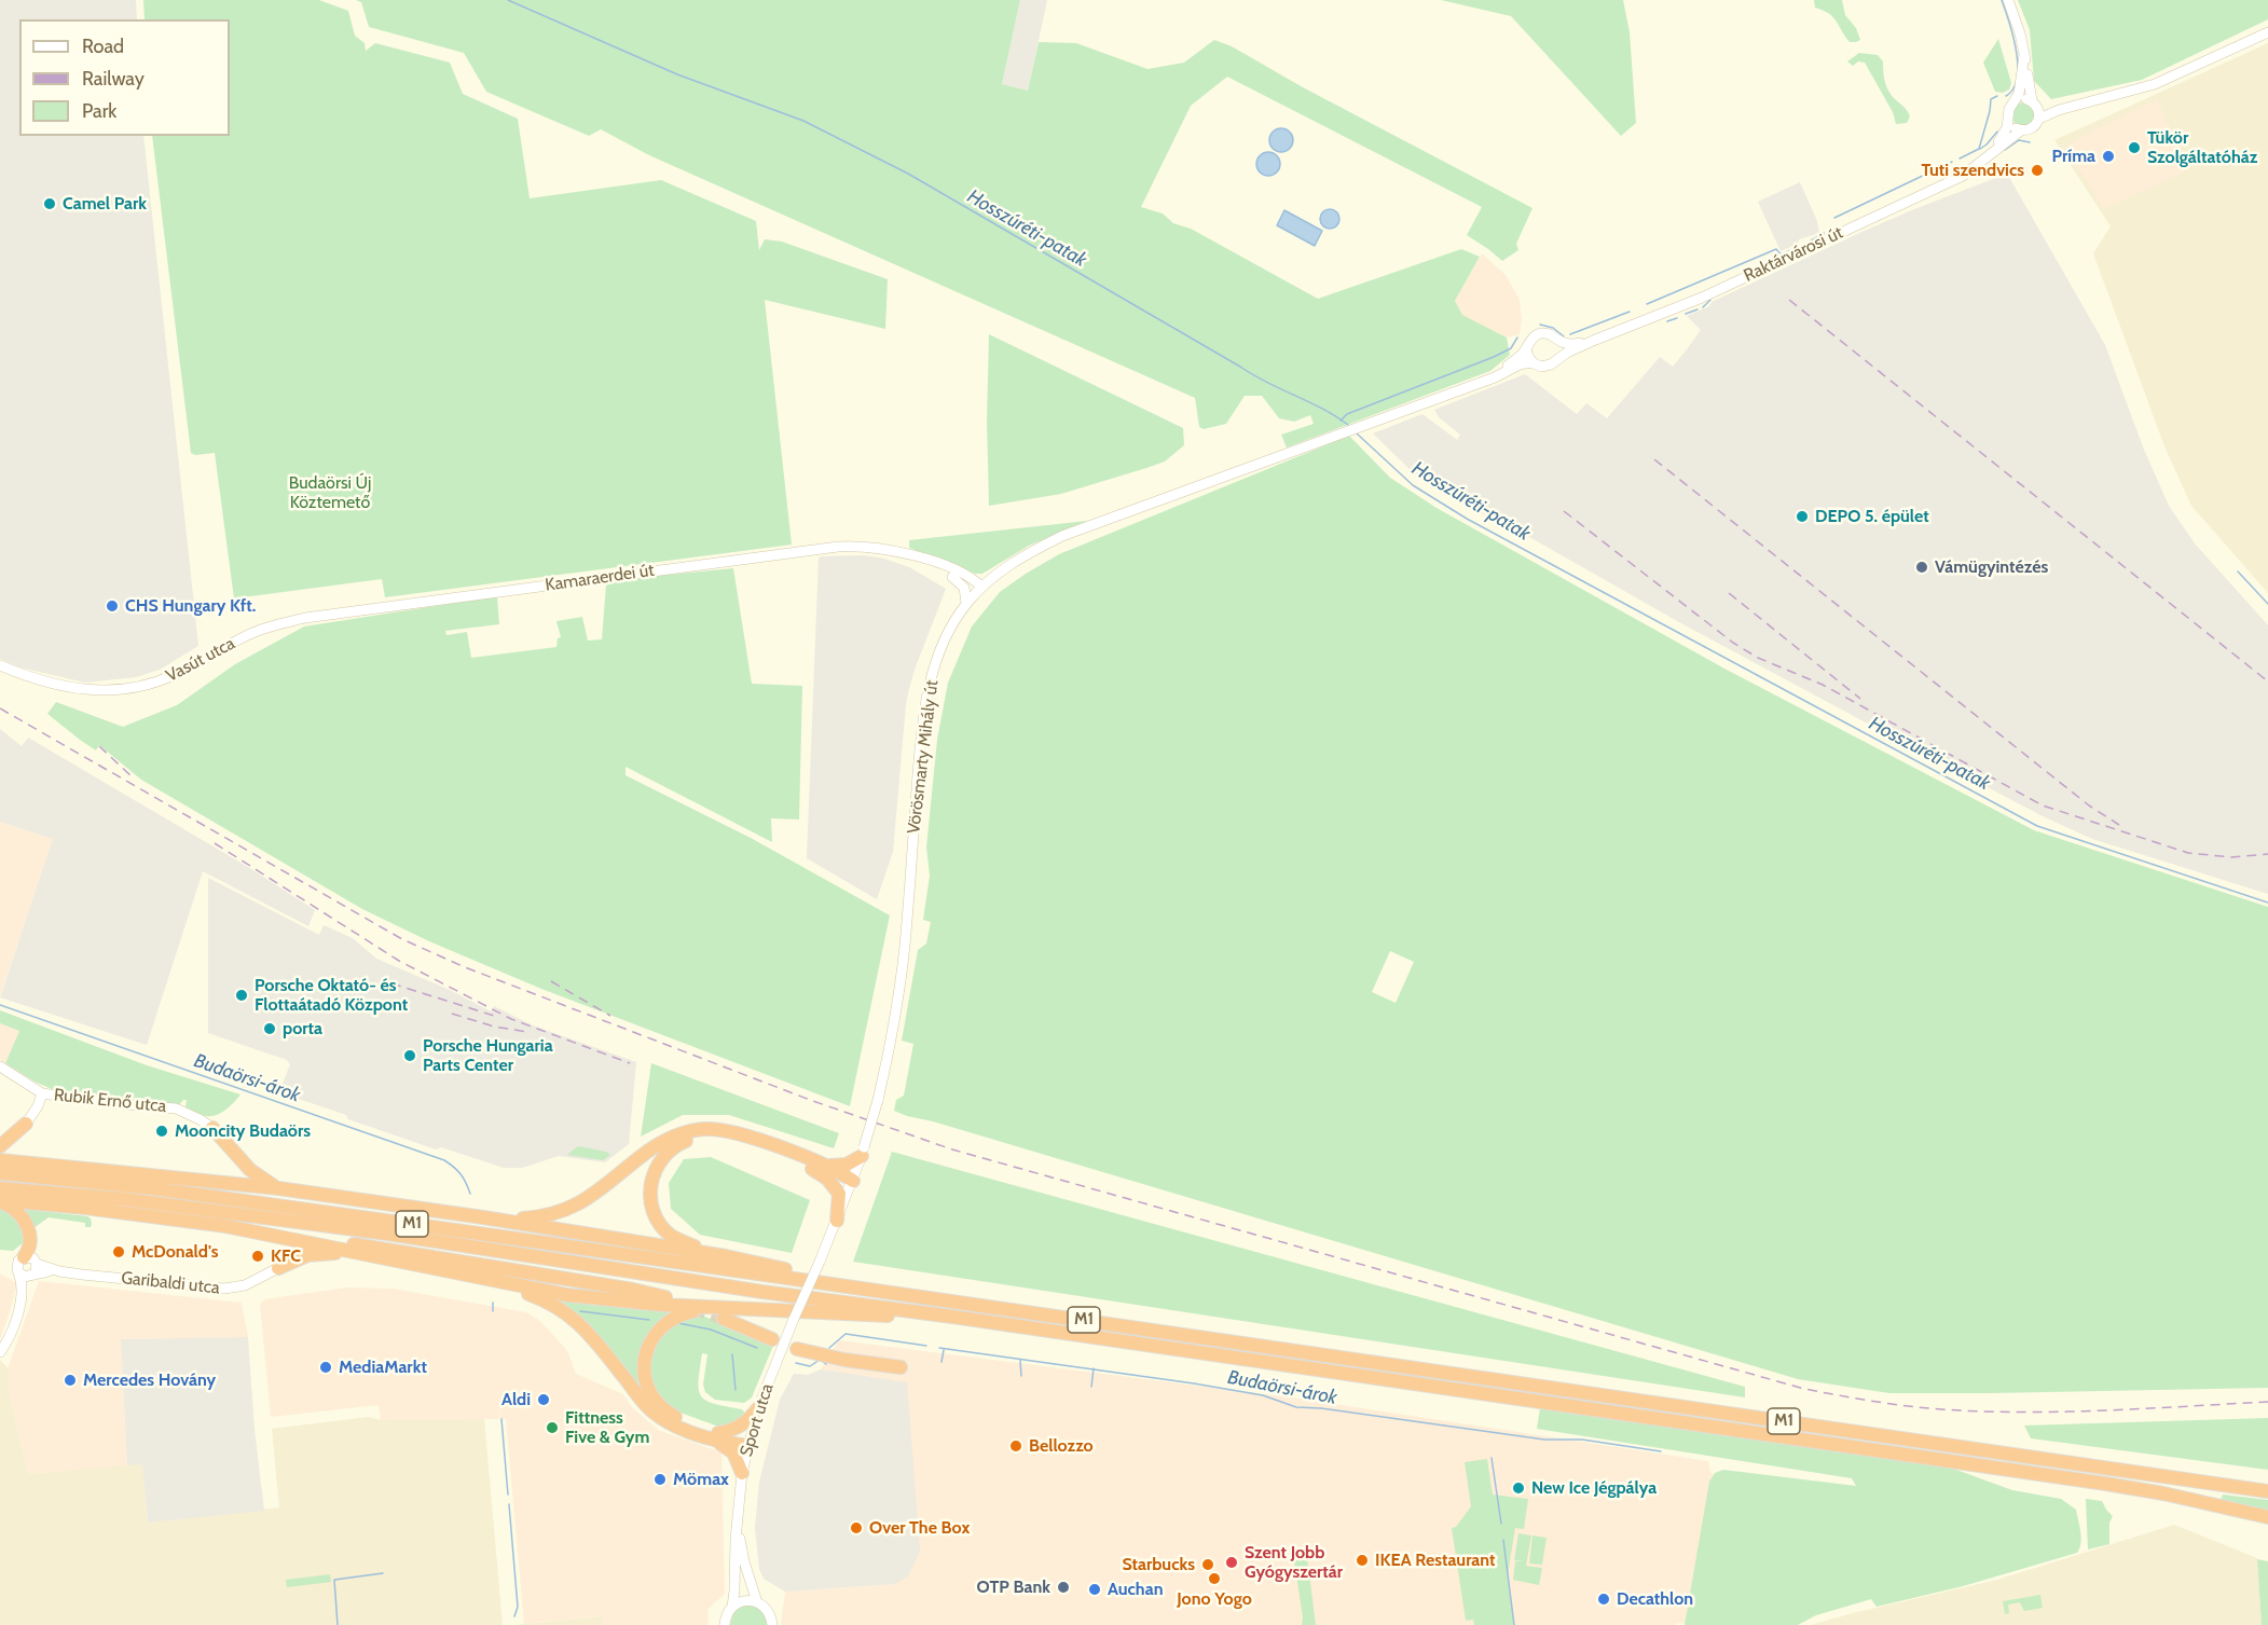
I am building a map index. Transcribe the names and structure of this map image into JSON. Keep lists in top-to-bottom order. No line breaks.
{"streets":{"highway":["M1"],"street":["Raktárvárosi út","Kamaraerdei út","Vasút utca","Vörösmarty Mihály út","Rubik Ernő utca","Garibaldi utca","Sport utca"]},"crossings":[["Raktárvárosi út","Kamaraerdei út"],["Raktárvárosi út","Vörösmarty Mihály út"],["Kamaraerdei út","Vasút utca"],["Kamaraerdei út","Vörösmarty Mihály út"],["Vörösmarty Mihály út","Sport utca"]],"water":["Hosszúréti-patak","Budaörsi-árok"],"parks":["Budaörsi Új Köztemető"],"places":["Tükör Szolgáltatóház","Príma","Tuti szendvics","Camel Park","DEPO 5. épület","Vámügyintézés","CHS Hungary Kft.","Porsche Oktató- és Flottaátadó Központ","porta","Porsche Hungaria Parts Center","Mooncity Budaörs","McDonald's","KFC","MediaMarkt","Mercedes Hovány","Aldi","Fittness Five & Gym","Bellozzo","Mömax","New Ice Jégpálya","Over The Box","IKEA Restaurant","Szent Jobb Gyógyszertár","Starbucks","Jono Yogo","OTP Bank","Auchan","Decathlon"],"legend":["Road","Railway","Park"]}
